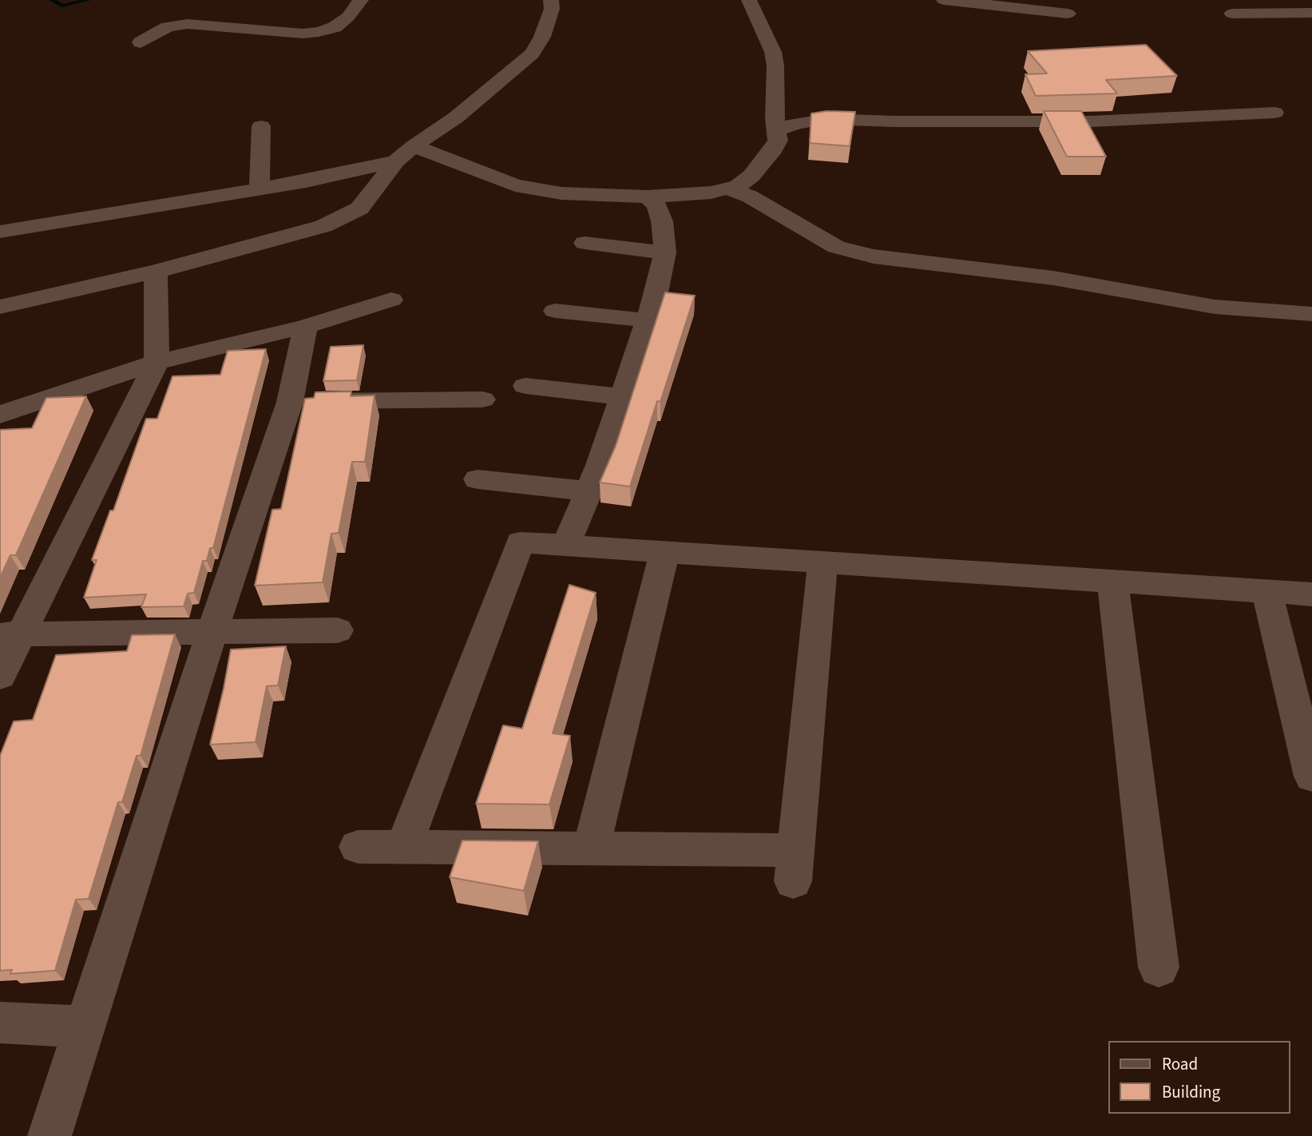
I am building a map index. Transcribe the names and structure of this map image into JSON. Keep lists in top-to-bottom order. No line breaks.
{"legend":["Road","Building"]}
